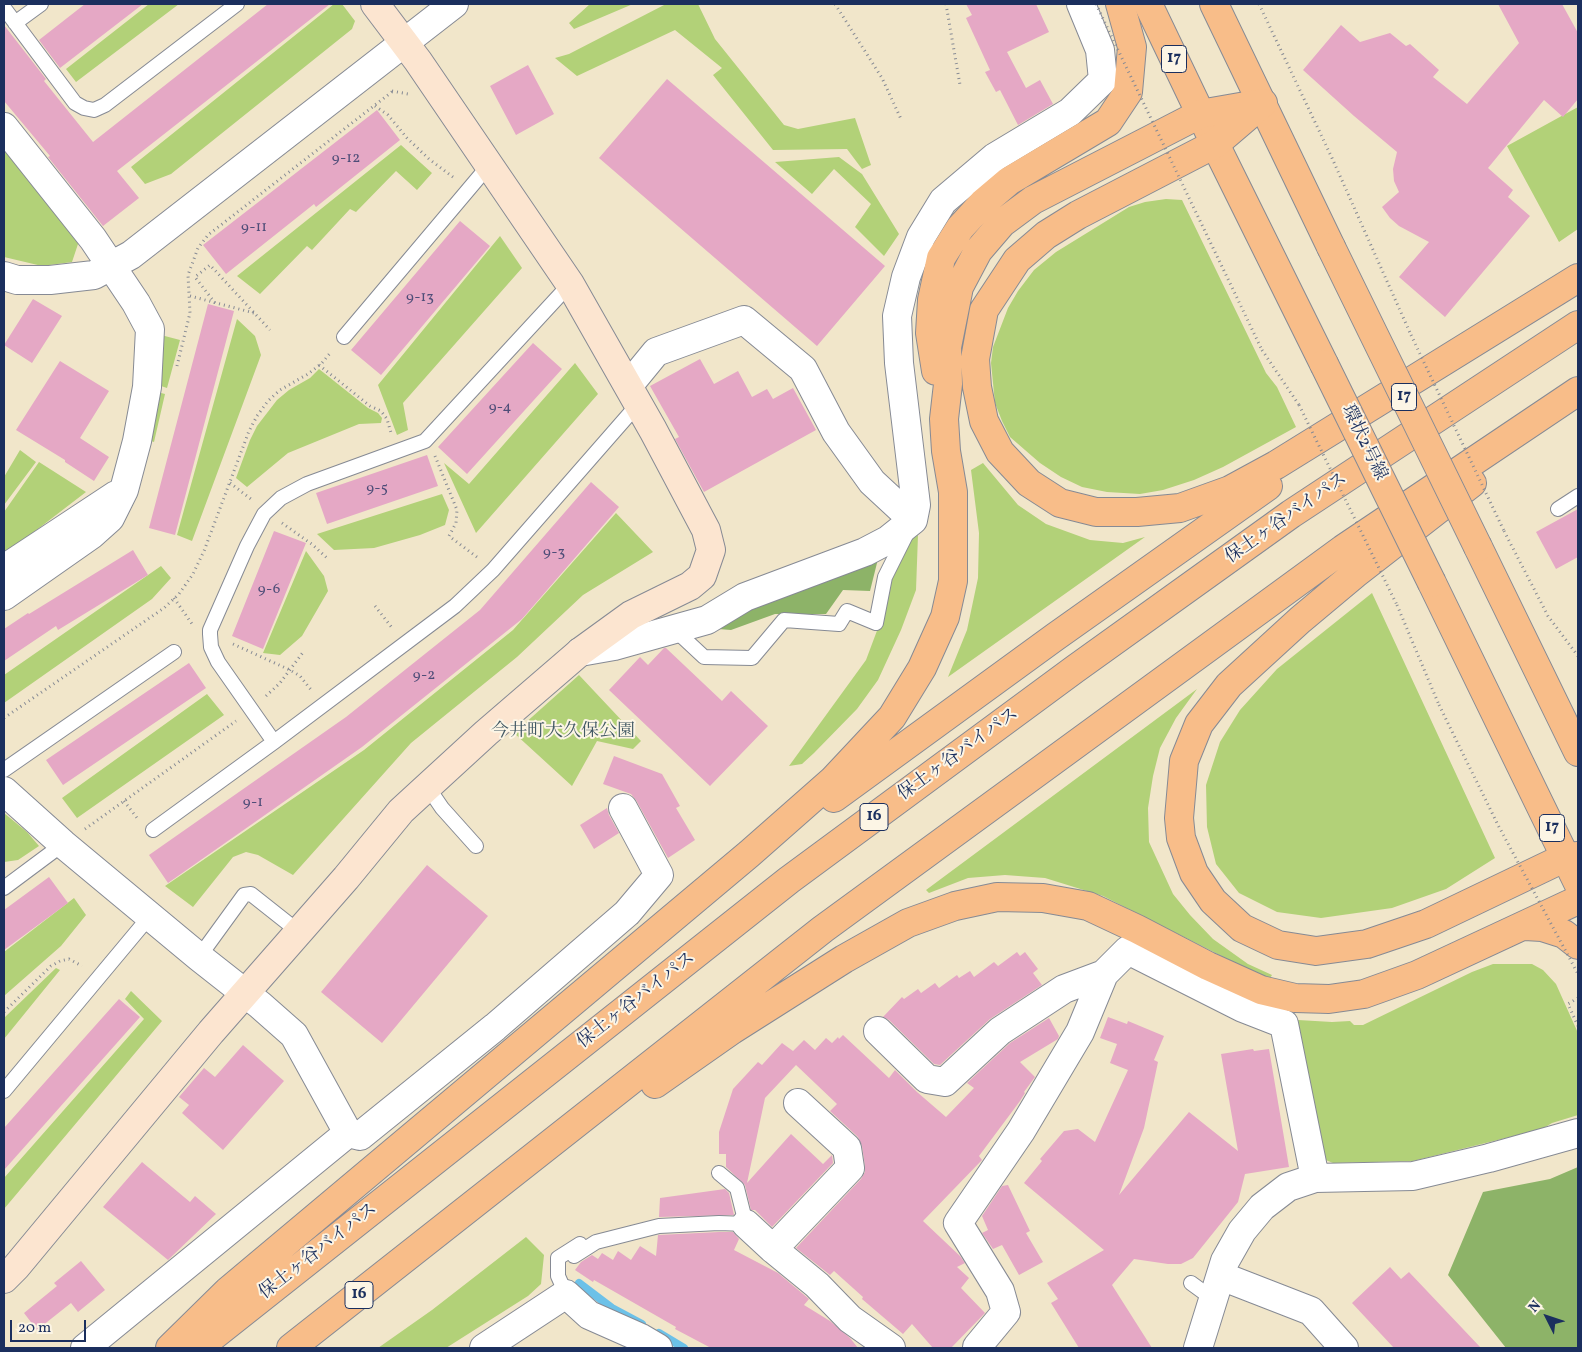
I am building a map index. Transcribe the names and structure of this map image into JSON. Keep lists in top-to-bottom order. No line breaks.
{"streets":{"main road":["17","環状2号線","保土ヶ谷バイパス","16"]},"parks":["今井町大久保公園"],"house_numbers":["9-12","9-11","9-13","9-4","9-5","9-3","9-6","9-2","9-1"],"scale_bar":"20 m","north":"top left"}
